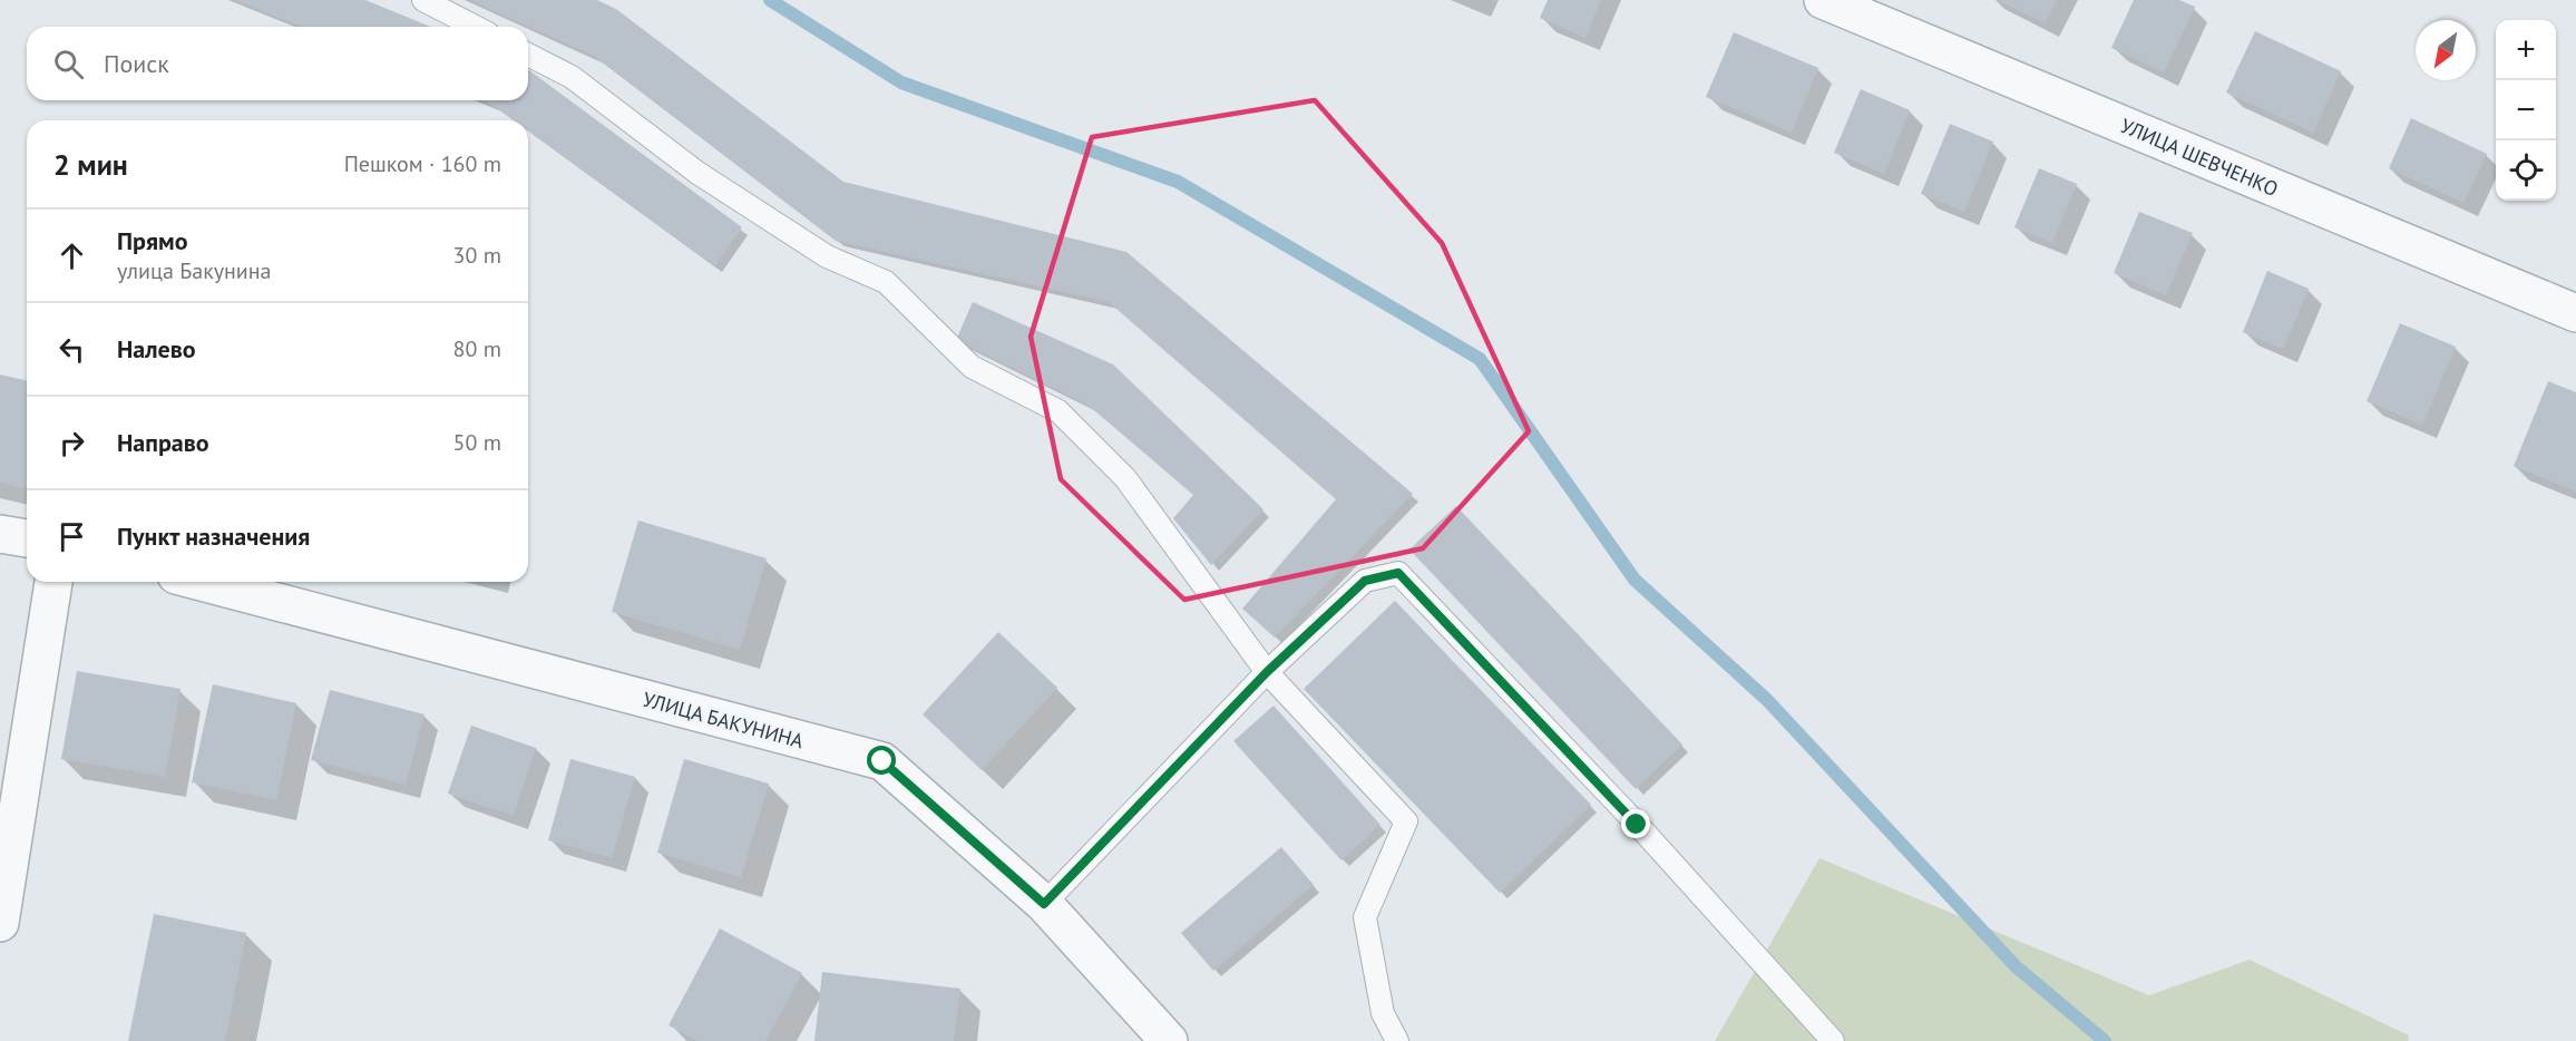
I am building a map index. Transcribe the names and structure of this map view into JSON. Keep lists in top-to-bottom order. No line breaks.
{"streets":{"street":["УЛИЦА ШЕВЧЕНКО","УЛИЦА БАКУНИНА"]},"north":"bottom left","page":{"map_buttons":["+","−"],"search":"Поиск","heading":["2 мин","Пешком · 160 m"],"list":[["Прямо","улица Бакунина","30 m"],["Налево","80 m"],["Направо","50 m"],"Пункт назначения"]}}
